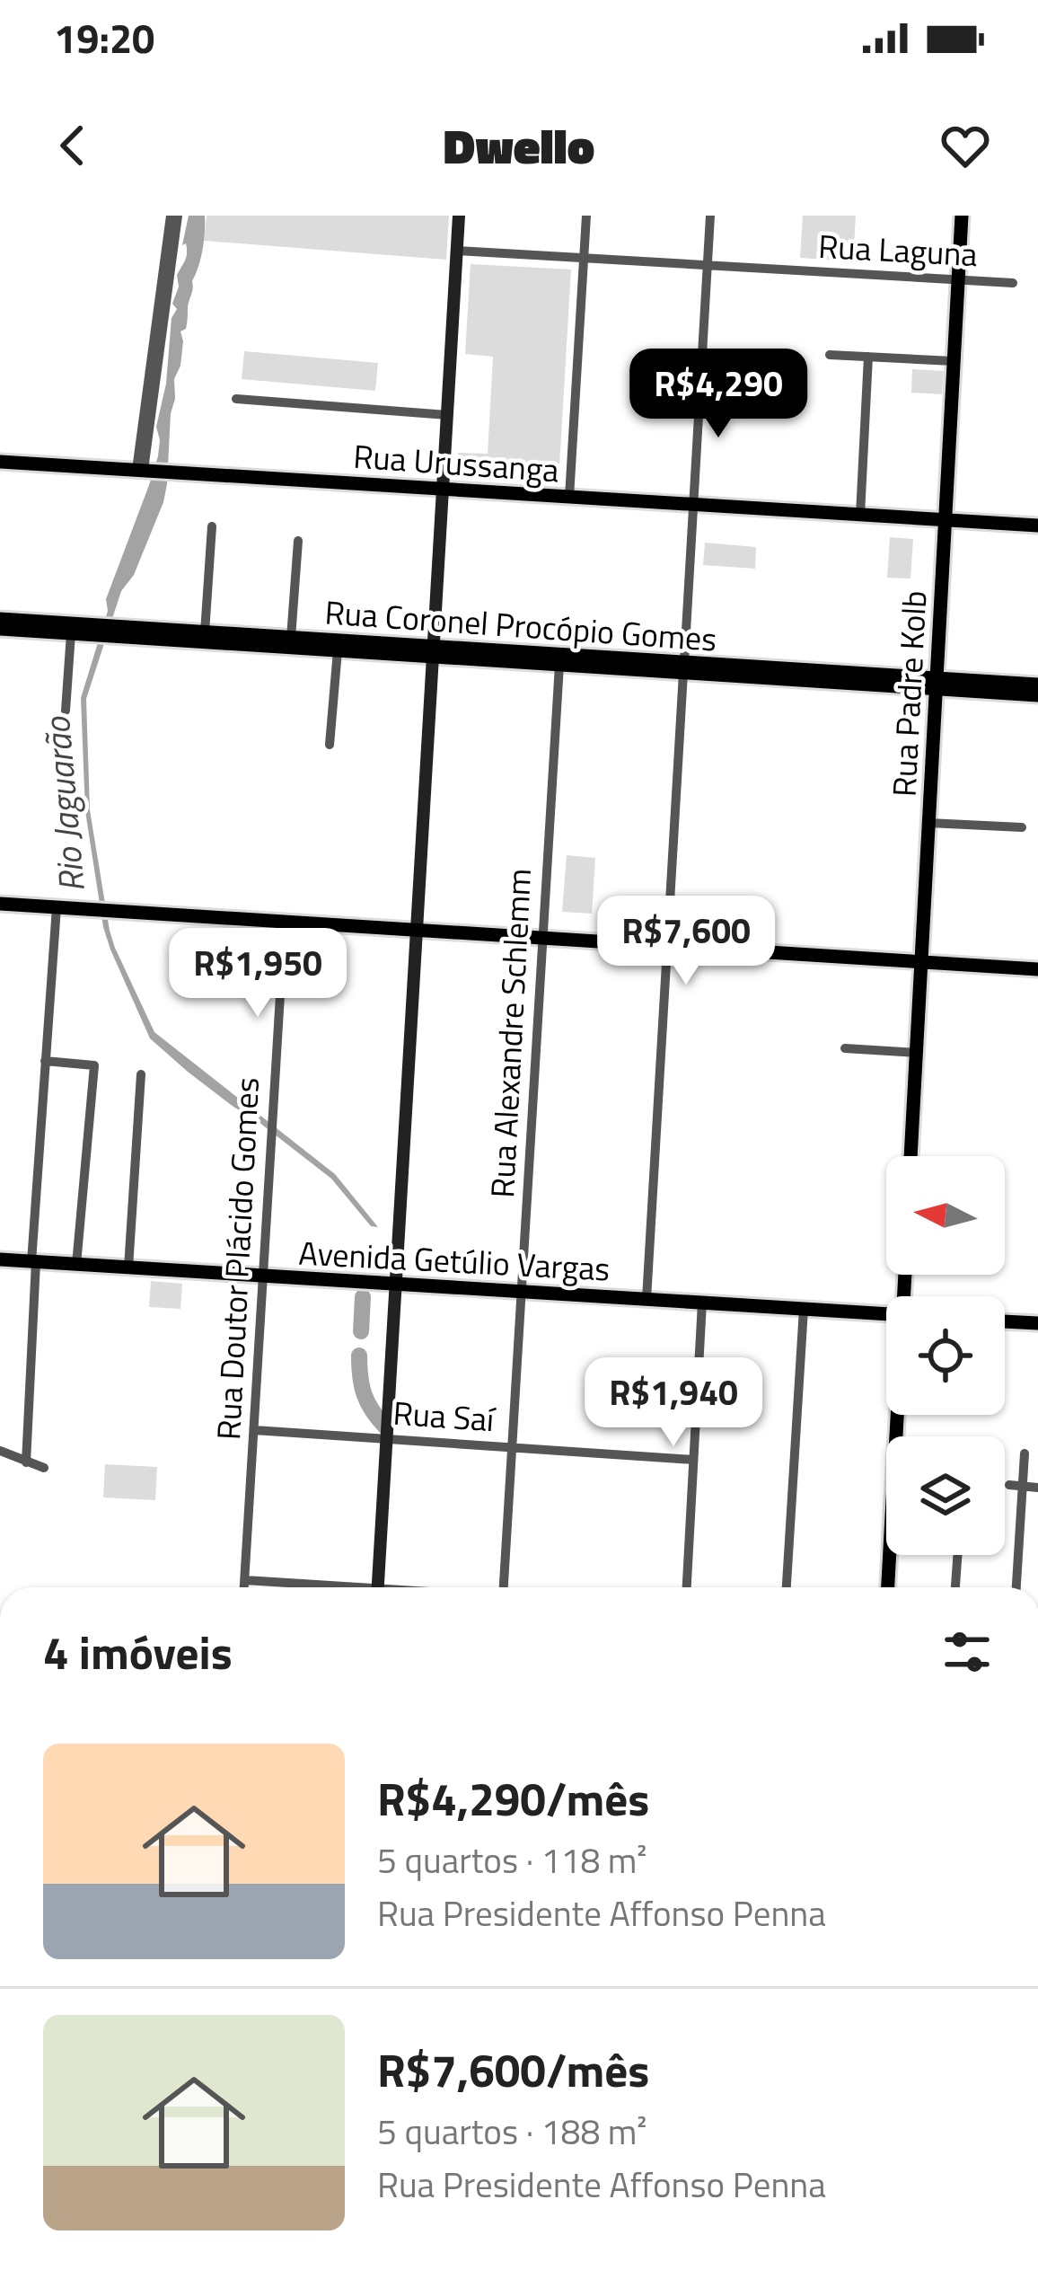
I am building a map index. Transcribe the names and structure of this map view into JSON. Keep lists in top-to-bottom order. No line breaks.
{"streets":{"main road":["Rua Urussanga","Rua Coronel Procópio Gomes","Rua Padre Kolb","Avenida Getúlio Vargas"],"street":["Rua Laguna","Rua Alexandre Schlemm","Rua Doutor Plácido Gomes","Rua Saí"]},"crossings":[["Rua Laguna","Rua Padre Kolb"],["Rua Urussanga","Rua Padre Kolb"],["Rua Coronel Procópio Gomes","Rua Padre Kolb"],["Rua Coronel Procópio Gomes","Rua Alexandre Schlemm"],["Rua Alexandre Schlemm","Avenida Getúlio Vargas"],["Rua Alexandre Schlemm","Rua Saí"],["Rua Doutor Plácido Gomes","Avenida Getúlio Vargas"],["Rua Doutor Plácido Gomes","Rua Saí"]],"water":["Rio Jaguarão"],"north":"left","page":{"status":"19:20","header":"Dwello","price":["R$4,290","R$7,600","R$1,950","R$1,940"],"heading":"4 imóveis","list":[{"name":"R$4,290/mês","note":"5 quartos · 118 m² · Rua Presidente Affonso Penna"},{"name":"R$7,600/mês","note":"5 quartos · 188 m² · Rua Presidente Affonso Penna"}]}}
